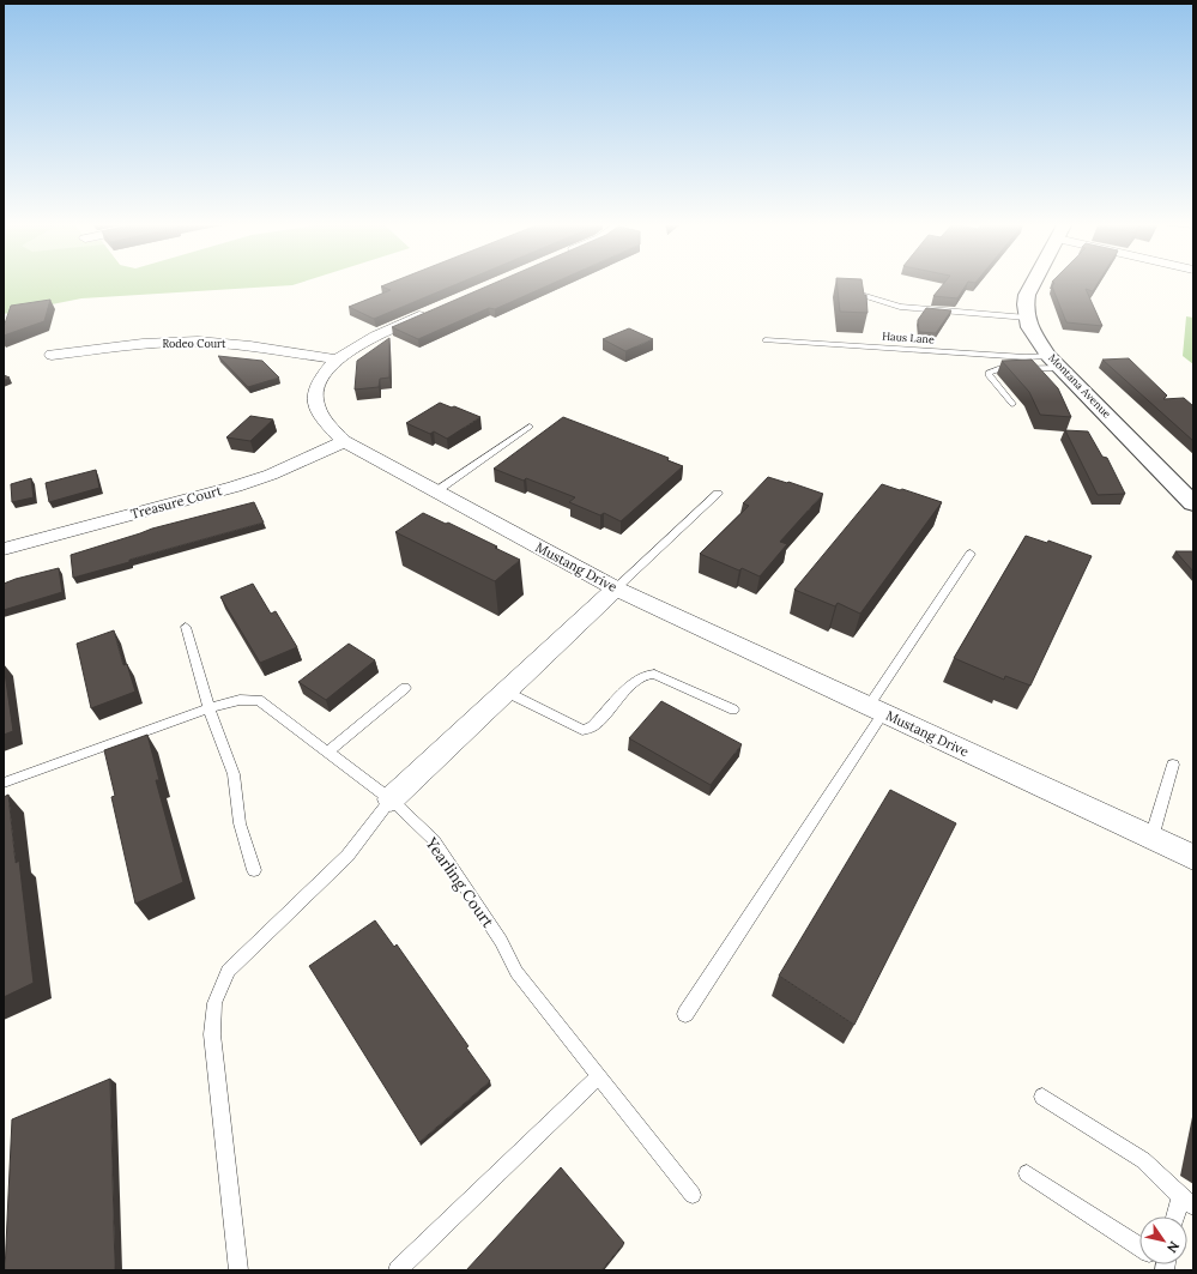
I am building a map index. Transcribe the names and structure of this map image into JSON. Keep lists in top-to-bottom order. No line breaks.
{"streets":{"street":["Rodeo Court","Montana Avenue","Treasure Court","Mustang Drive"],"lane":["Haus Lane","Yearling Court"]},"crossings":[["Haus Lane","Montana Avenue"],["Rodeo Court","Mustang Drive"],["Treasure Court","Mustang Drive"]],"north":"bottom right"}
